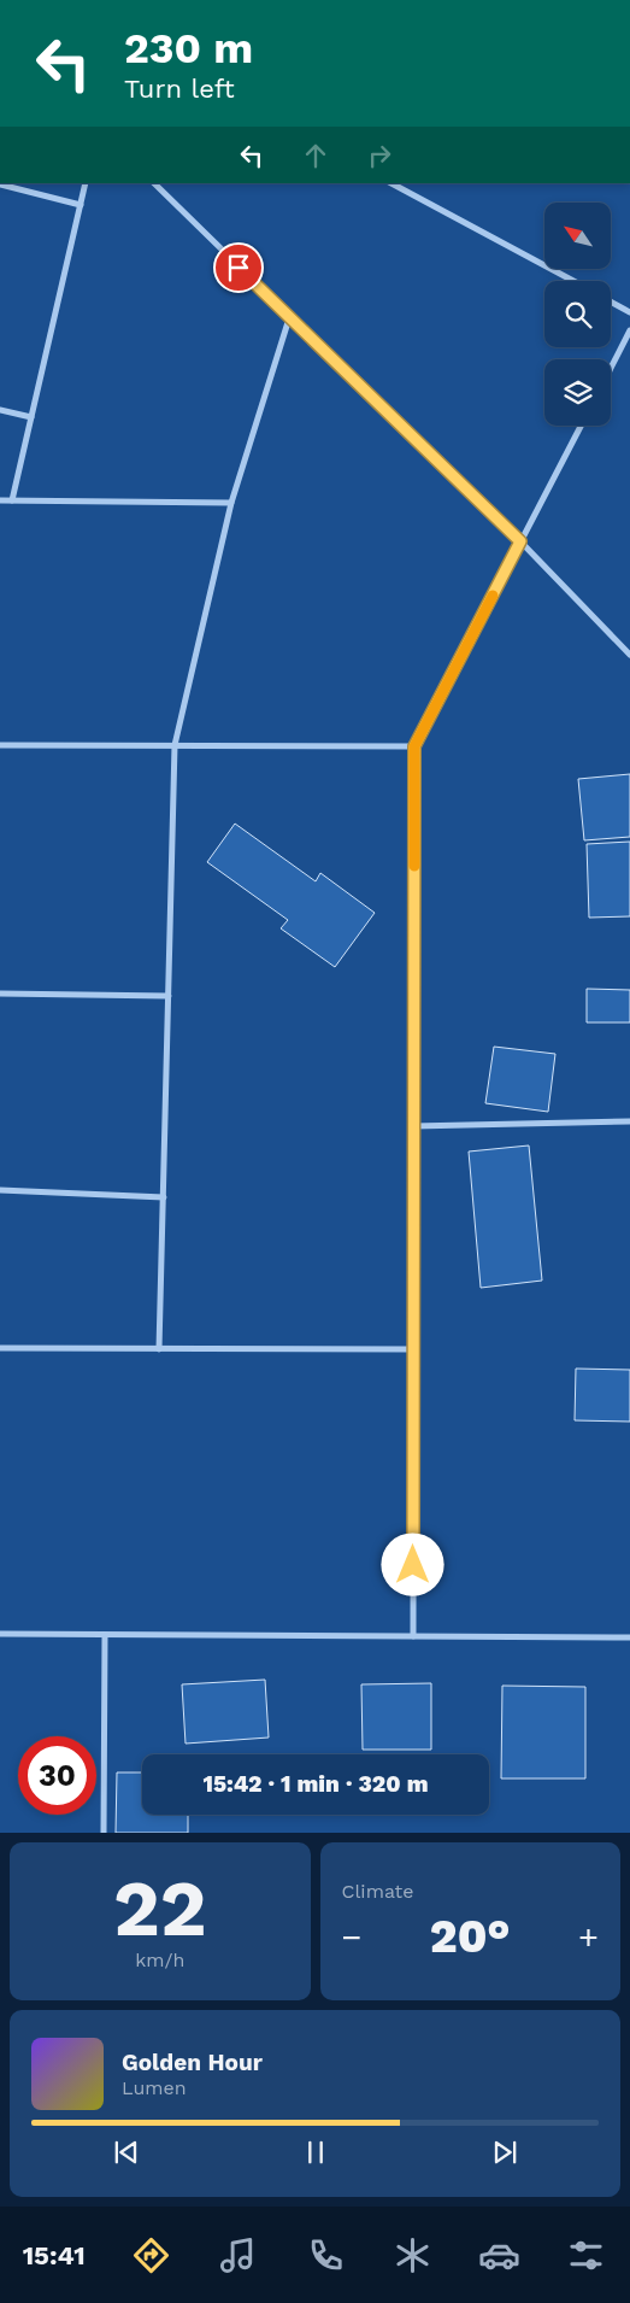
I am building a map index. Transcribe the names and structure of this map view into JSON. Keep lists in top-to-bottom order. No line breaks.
{"north":"top left","page":{"turn":["230 m","Turn left"],"limit":"30","trip":"15:42 · 1 min · 320 m","tile":[["22","km/h"],"Climate"],"heat":["−","20°","+"],"song":["Golden Hour","Lumen"],"tabs":"15:41"}}
